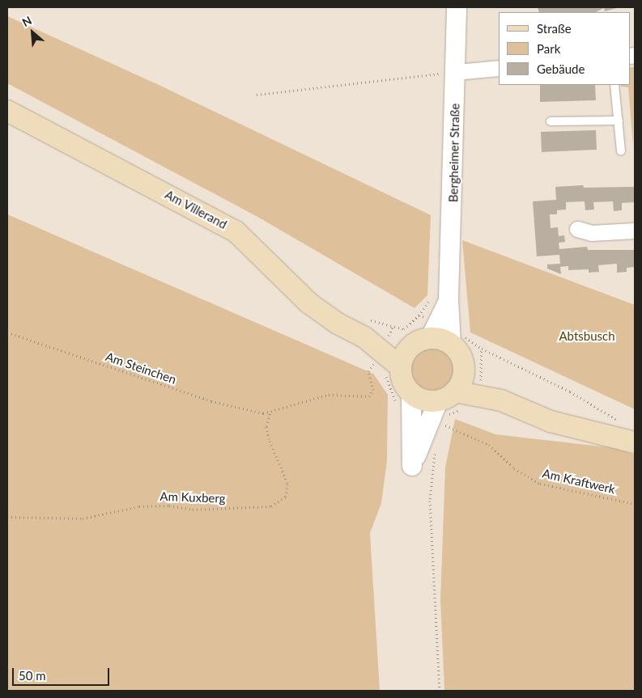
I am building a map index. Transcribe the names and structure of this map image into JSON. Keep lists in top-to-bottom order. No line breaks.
{"streets":{"main road":["Am Villerand"],"street":["Bergheimer Straße"],"path":["Am Steinchen","Am Kraftwerk","Am Kuxberg"]},"crossings":[["Bergheimer Straße","Am Villerand"],["Am Steinchen","Am Kuxberg"]],"parks":["Abtsbusch"],"legend":["Straße","Park","Gebäude"],"scale_bar":"50 m","north":"top left"}
